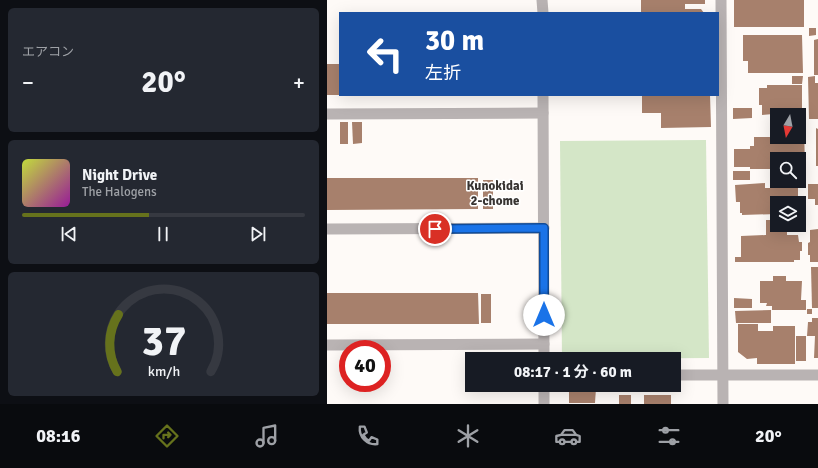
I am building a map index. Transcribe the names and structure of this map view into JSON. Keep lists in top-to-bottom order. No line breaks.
{"districts":["Kunokidai 2-chome"],"north":"bottom","page":{"tile":"エアコン","turn":["30 m","左折"],"heat":["−","20°","+"],"song":["Night Drive","The Halogens"],"limit":"40","trip":"08:17 · 1 分 · 60 m","tabs":["08:16","20°"],"gauge":["37","km/h"]}}
